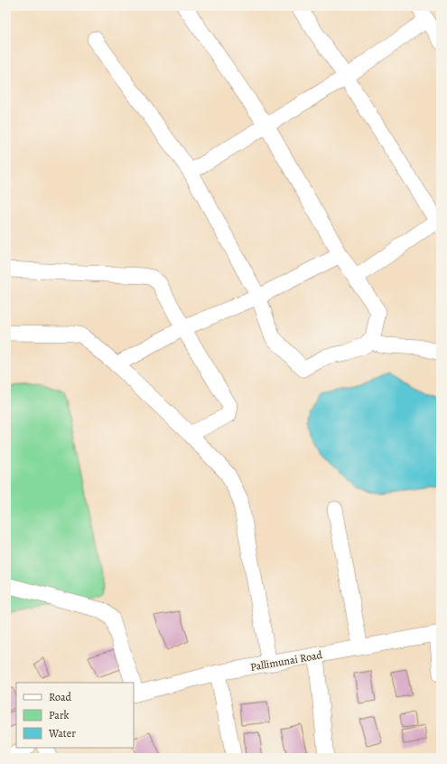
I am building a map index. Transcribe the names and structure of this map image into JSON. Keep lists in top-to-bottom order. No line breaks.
{"streets":{"street":["Pallimunai Road"]},"legend":["Road","Park","Water"]}
